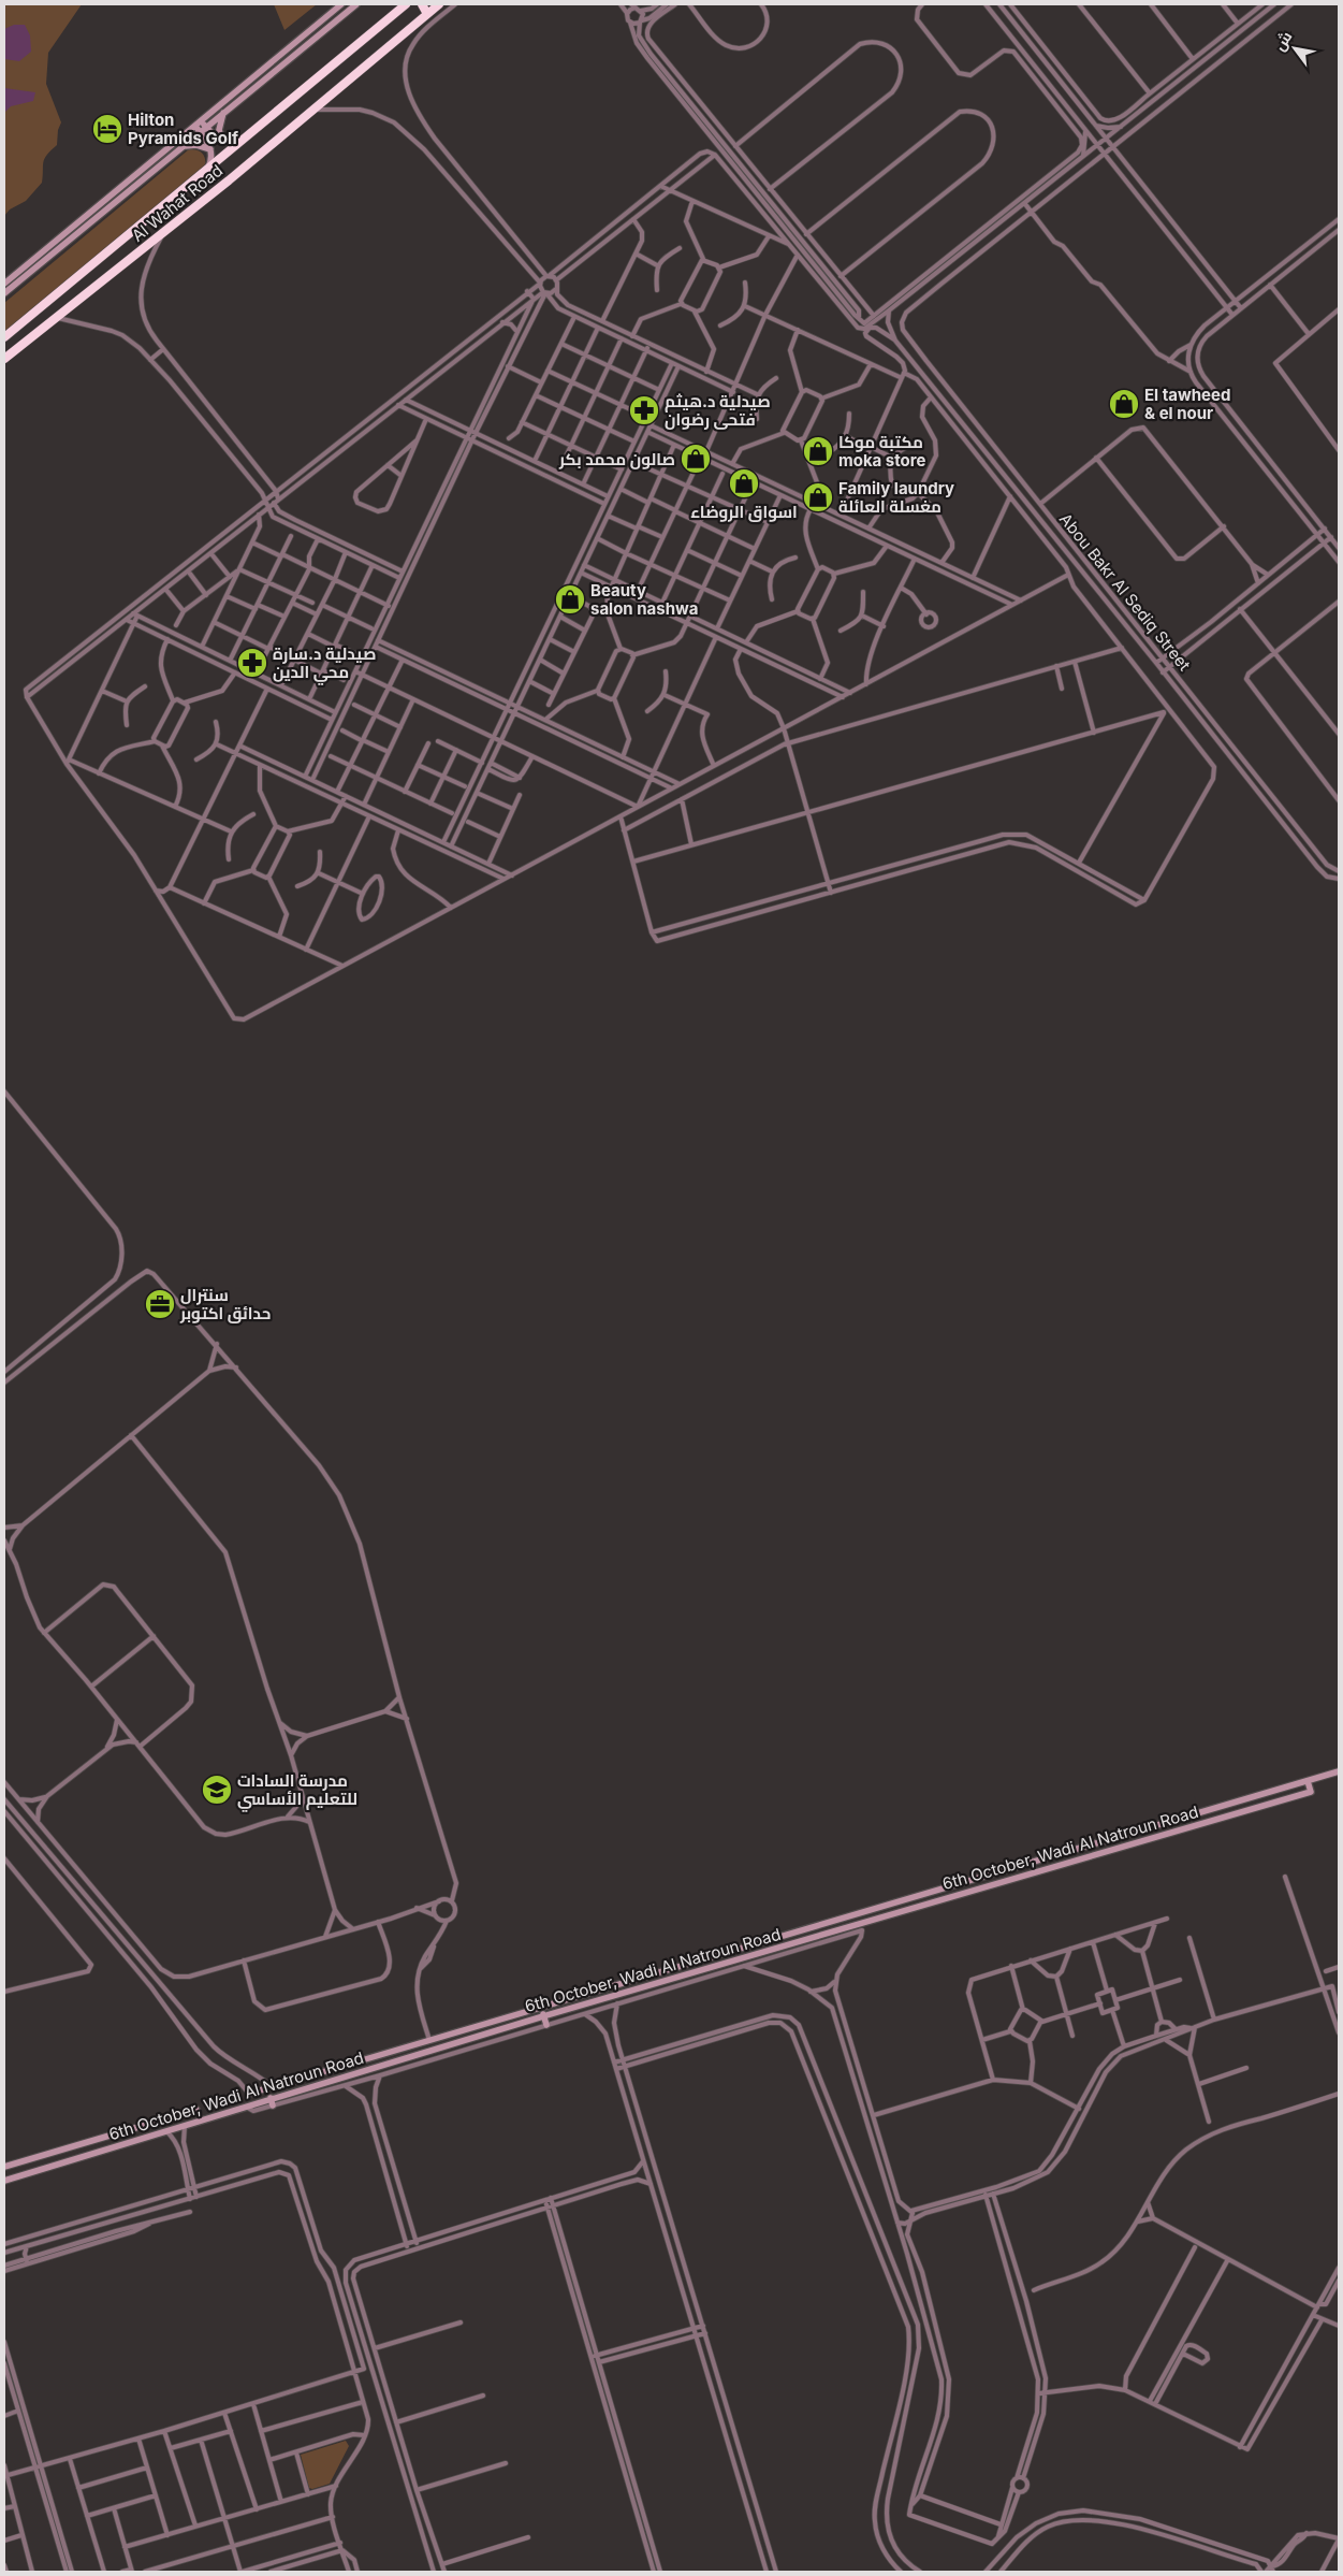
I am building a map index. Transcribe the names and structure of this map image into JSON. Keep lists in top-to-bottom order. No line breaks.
{"streets":{"highway":["Al Wahat Road"],"street":["Abou Bakr Al Sediq Street","6th October, Wadi Al Natroun Road"]},"places":{"hotel":["Hilton Pyramids Golf"],"shop":["El tawheed & el nour","مكتبة موكا moka store","صالون محمد بكر","اسواق الروضاء","Family laundry مغسلة العائلة","Beauty salon nashwa"],"pharmacy":["صيدلية د.هيثم فتحى رضوان","صيدلية د.سارة محي الدين"],"office":["سنترال حدائق اكتوبر"],"school or university":["مدرسة السادات للتعليم الأساسي"]},"north":"top left"}
